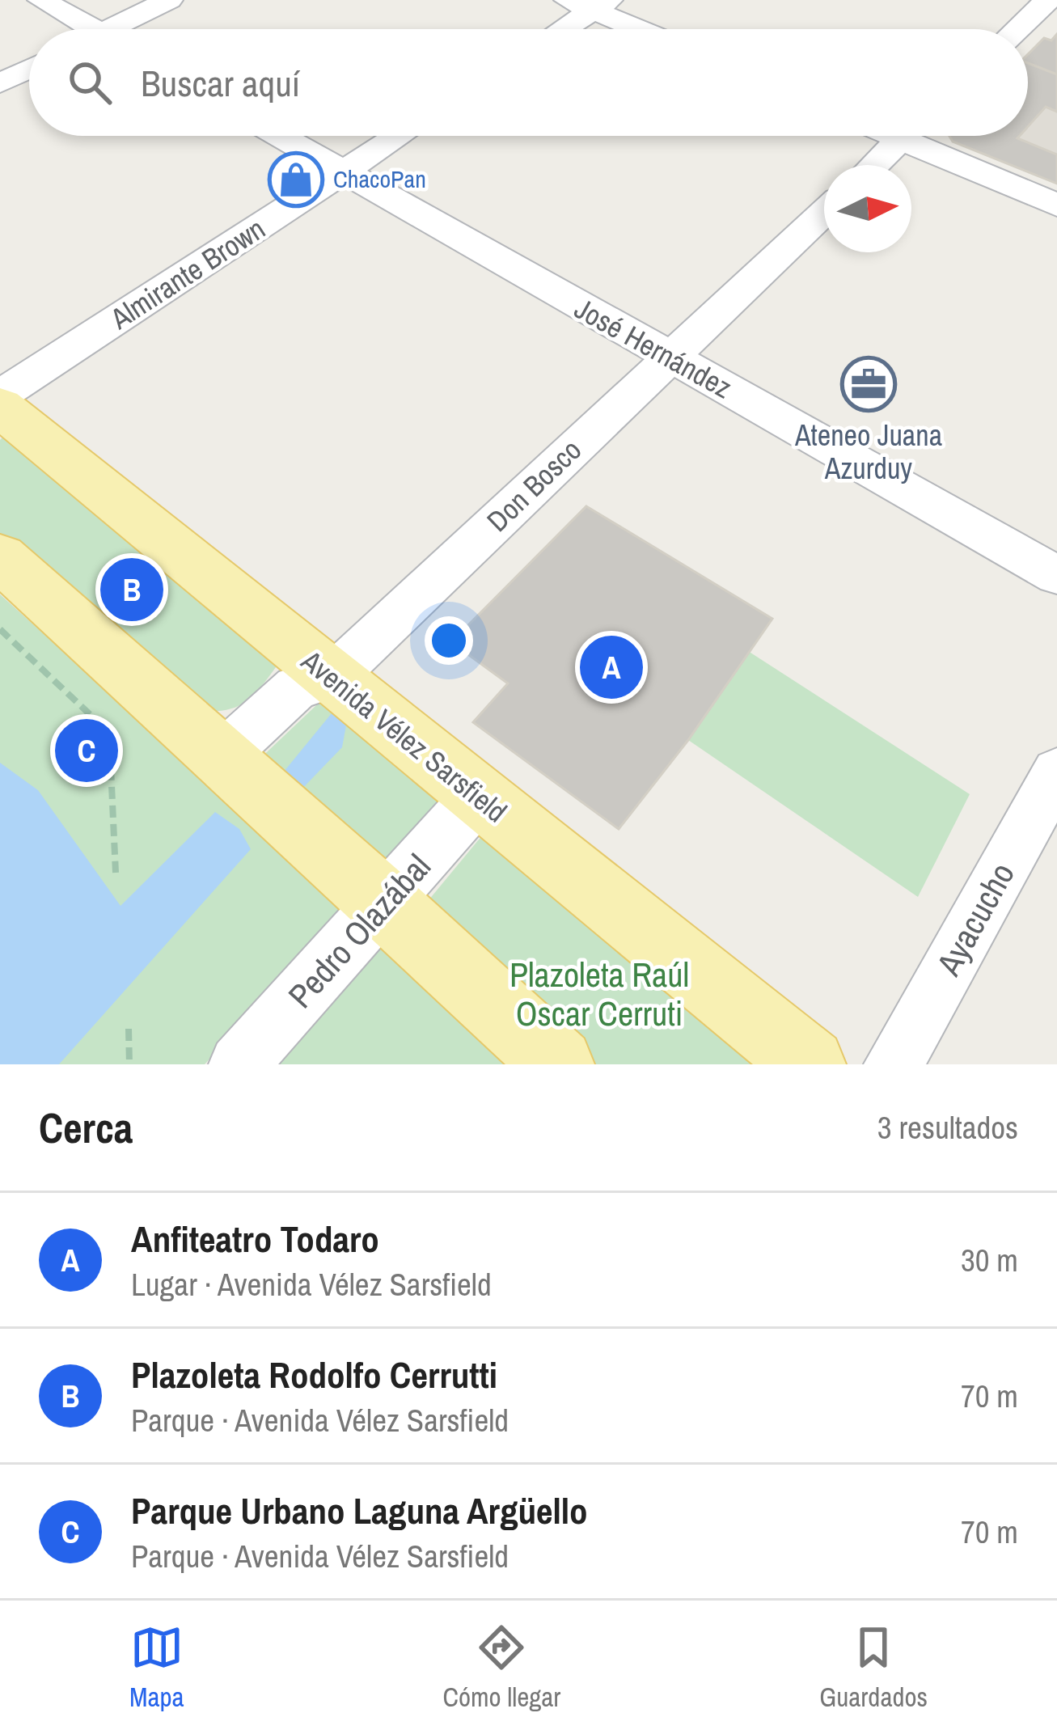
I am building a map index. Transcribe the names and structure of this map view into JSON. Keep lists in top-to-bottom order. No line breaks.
{"streets":{"main road":["Avenida Vélez Sarsfield"],"street":["Almirante Brown","José Hernández","Don Bosco","Ayacucho","Pedro Olazábal"]},"crossings":[["Almirante Brown","José Hernández"],["José Hernández","Don Bosco"],["Don Bosco","Avenida Vélez Sarsfield"],["Avenida Vélez Sarsfield","Pedro Olazábal"]],"parks":["Plazoleta Raúl Oscar Cerruti"],"places":{"shop":["ChacoPan"],"office":["Ateneo Juana Azurduy"]},"north":"right","page":{"search":"Buscar aquí","pins":["B","A","C"],"heading":["Cerca","3 resultados"],"list":[{"mark":"A","name":"Anfiteatro Todaro","note":"Lugar · Avenida Vélez Sarsfield","value":"30 m"},{"mark":"B","name":"Plazoleta Rodolfo Cerrutti","note":"Parque · Avenida Vélez Sarsfield","value":"70 m"},{"mark":"C","name":"Parque Urbano Laguna Argüello","note":"Parque · Avenida Vélez Sarsfield","value":"70 m"}],"nav":["Mapa","Cómo llegar","Guardados"]}}
